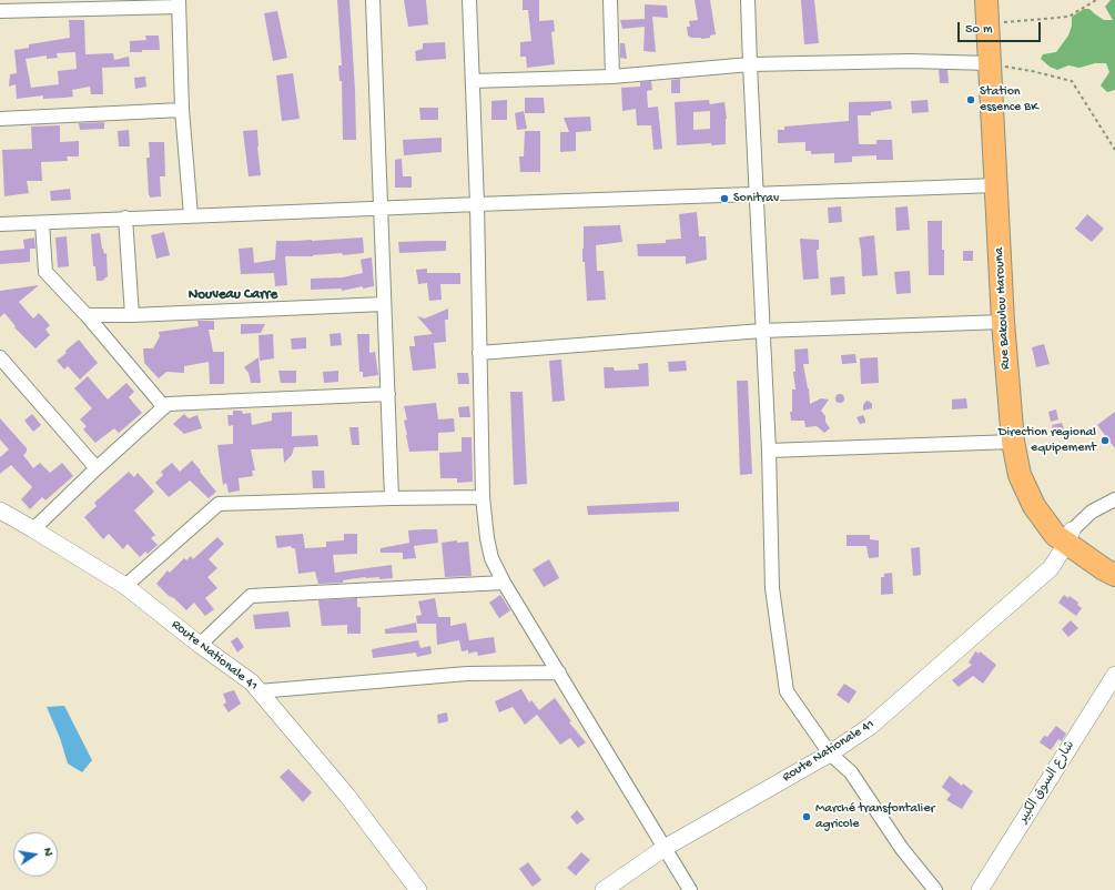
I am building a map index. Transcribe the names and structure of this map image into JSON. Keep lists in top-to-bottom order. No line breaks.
{"streets":{"highway":["Rue Bakoulou Harouna"],"street":["Route Nationale 41","شارع السوق الكبير"]},"crossings":[["Rue Bakoulou Harouna","Route Nationale 41"]],"districts":["Nouveau Carre"],"places":["Station essence BK","Sonitrav","Direction regional equipement","Marché transfontalier agricole"],"scale_bar":"50 m","north":"right"}
